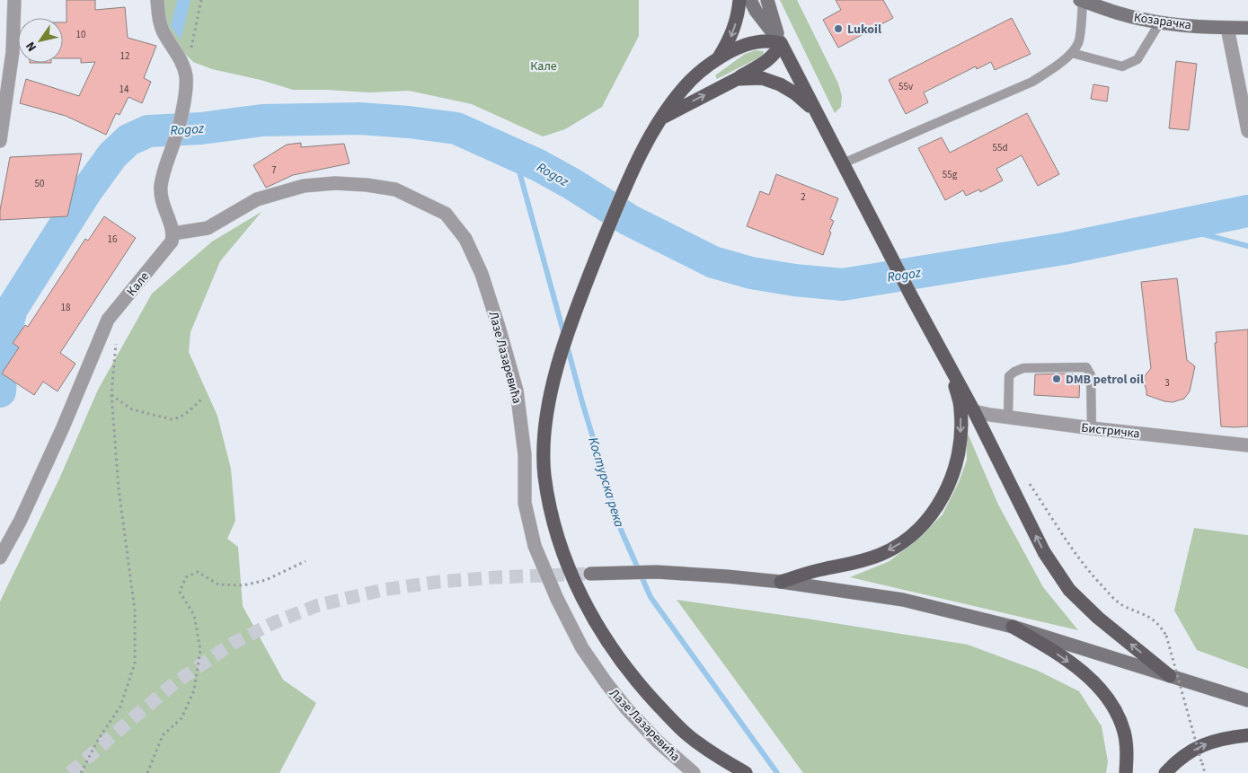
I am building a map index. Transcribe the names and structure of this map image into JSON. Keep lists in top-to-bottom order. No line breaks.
{"streets":{"main road":["Козарачка"],"street":["Кале","Лазе Лазаревића","Бистричка"]},"crossings":[["Кале","Лазе Лазаревића"]],"water":["Rogoz","Костурска река"],"parks":["Кале"],"places":["Lukoil","DMB petrol oil"],"house_numbers":["10","12","55v","14","55d","7","55g","50","2","16","18","3"],"north":"bottom left"}
